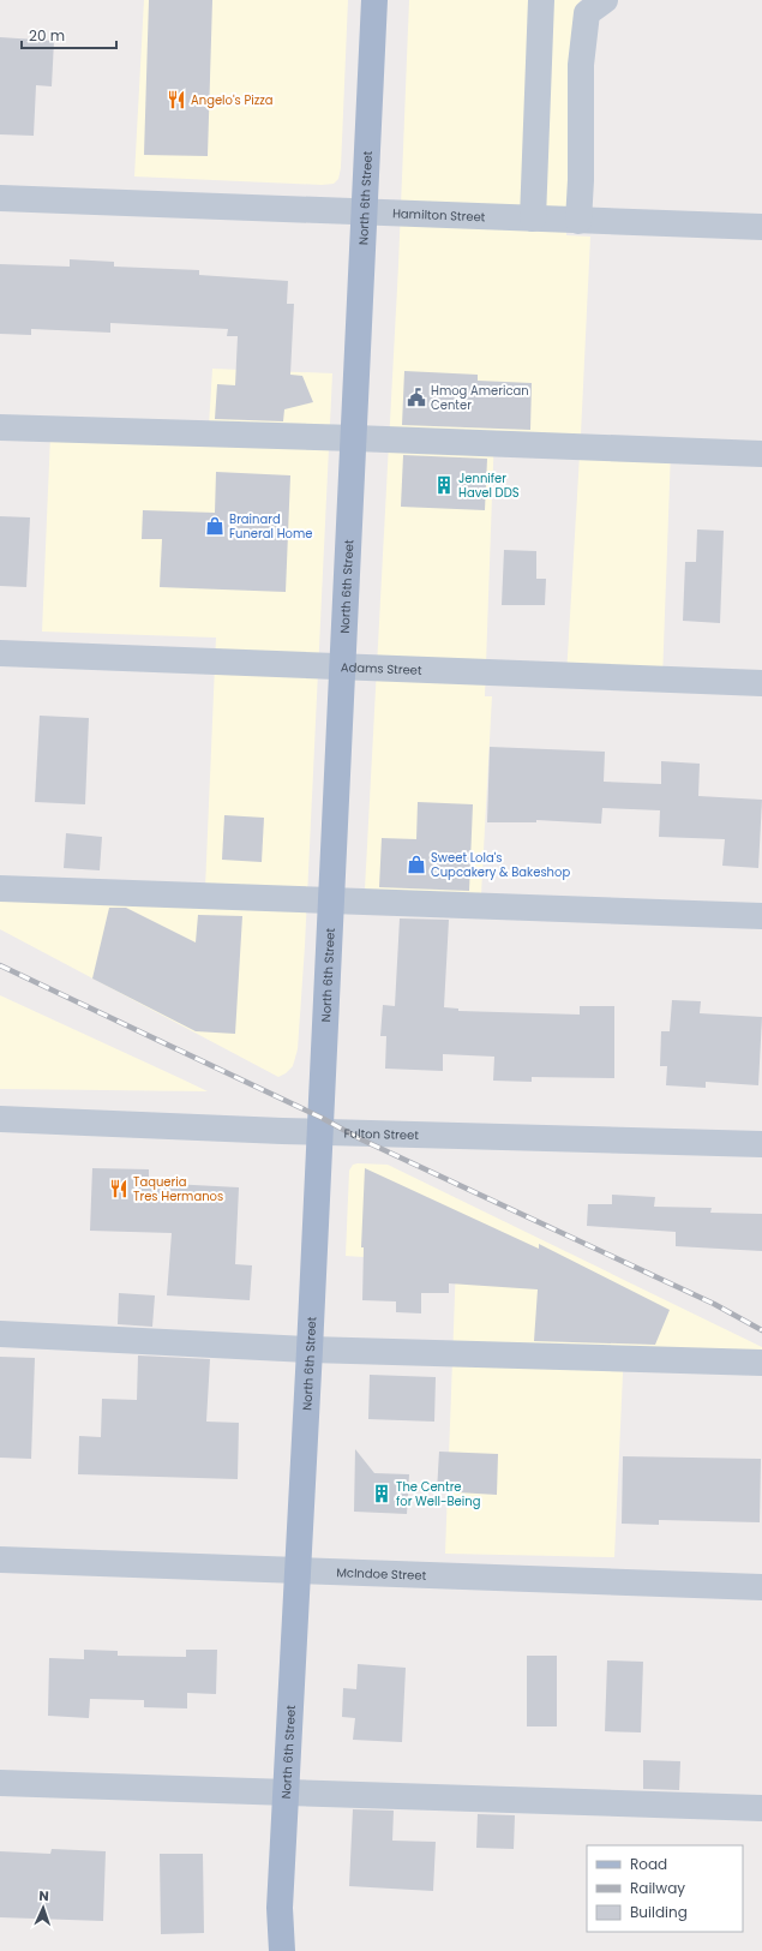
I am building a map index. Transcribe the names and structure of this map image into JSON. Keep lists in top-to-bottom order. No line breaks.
{"streets":{"main road":["North 6th Street"],"street":["Hamilton Street","Adams Street","Fulton Street","McIndoe Street"]},"crossings":[["North 6th Street","Hamilton Street"],["North 6th Street","Adams Street"],["North 6th Street","Fulton Street"],["North 6th Street","McIndoe Street"]],"places":{"restaurant":["Angelo's Pizza","Taqueria Tres Hermanos"],"public building":["Hmog American Center"],"building":["Jennifer Havel DDS","The Centre for Well-Being"],"shop":["Brainard Funeral Home","Sweet Lola's Cupcakery & Bakeshop"]},"legend":["Road","Railway","Building"],"scale_bar":"20 m","north":"top"}
